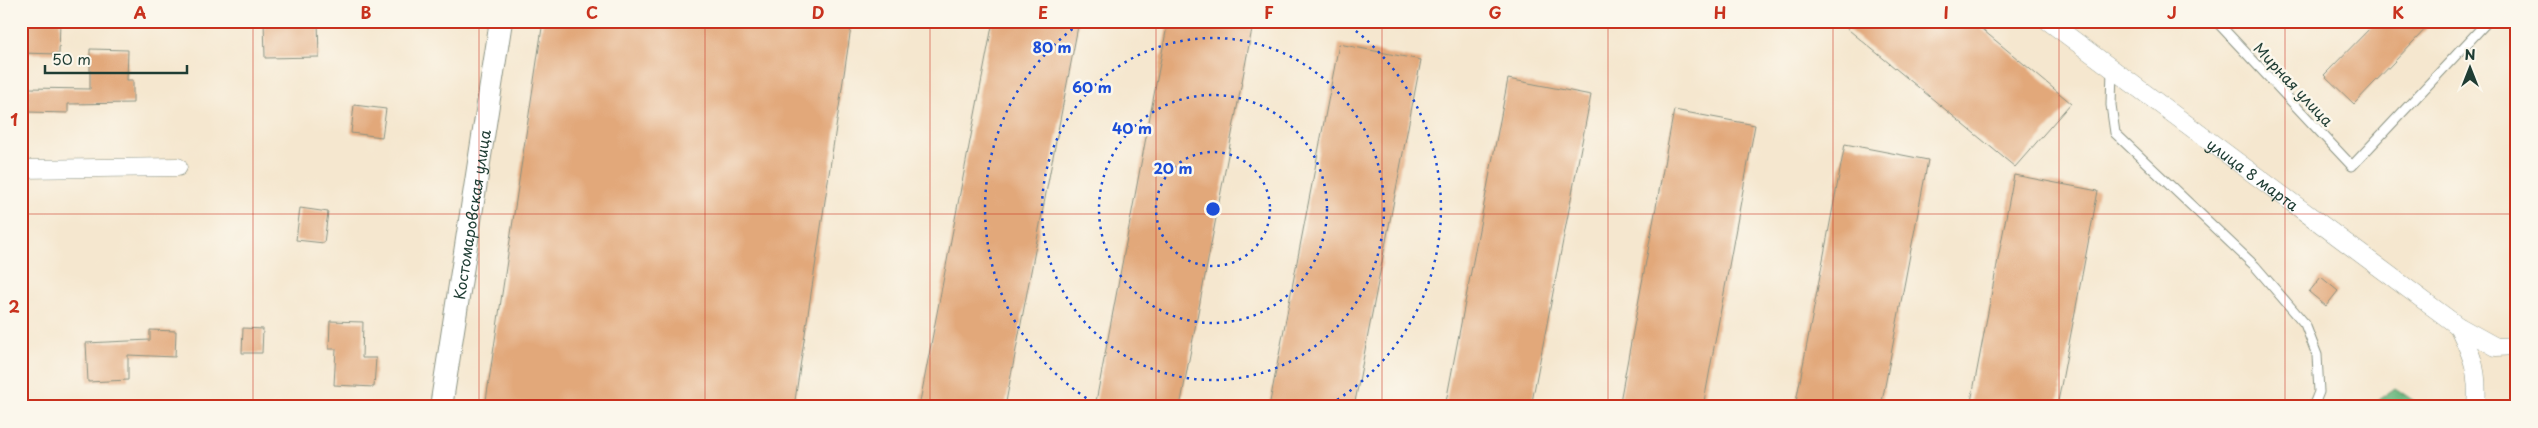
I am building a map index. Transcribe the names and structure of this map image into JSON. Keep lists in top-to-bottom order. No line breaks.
{"streets":{"street":["улица 8 марта","Костомаровская улица"],"lane":["Мирная улица"]},"scale_bar":"50 m","north":"top","grid":{"columns":["A","B","C","D","E","F","G","H","I","J","K"],"rows":["1","2"]},"rings":["80 m","60 m","40 m","20 m"]}
